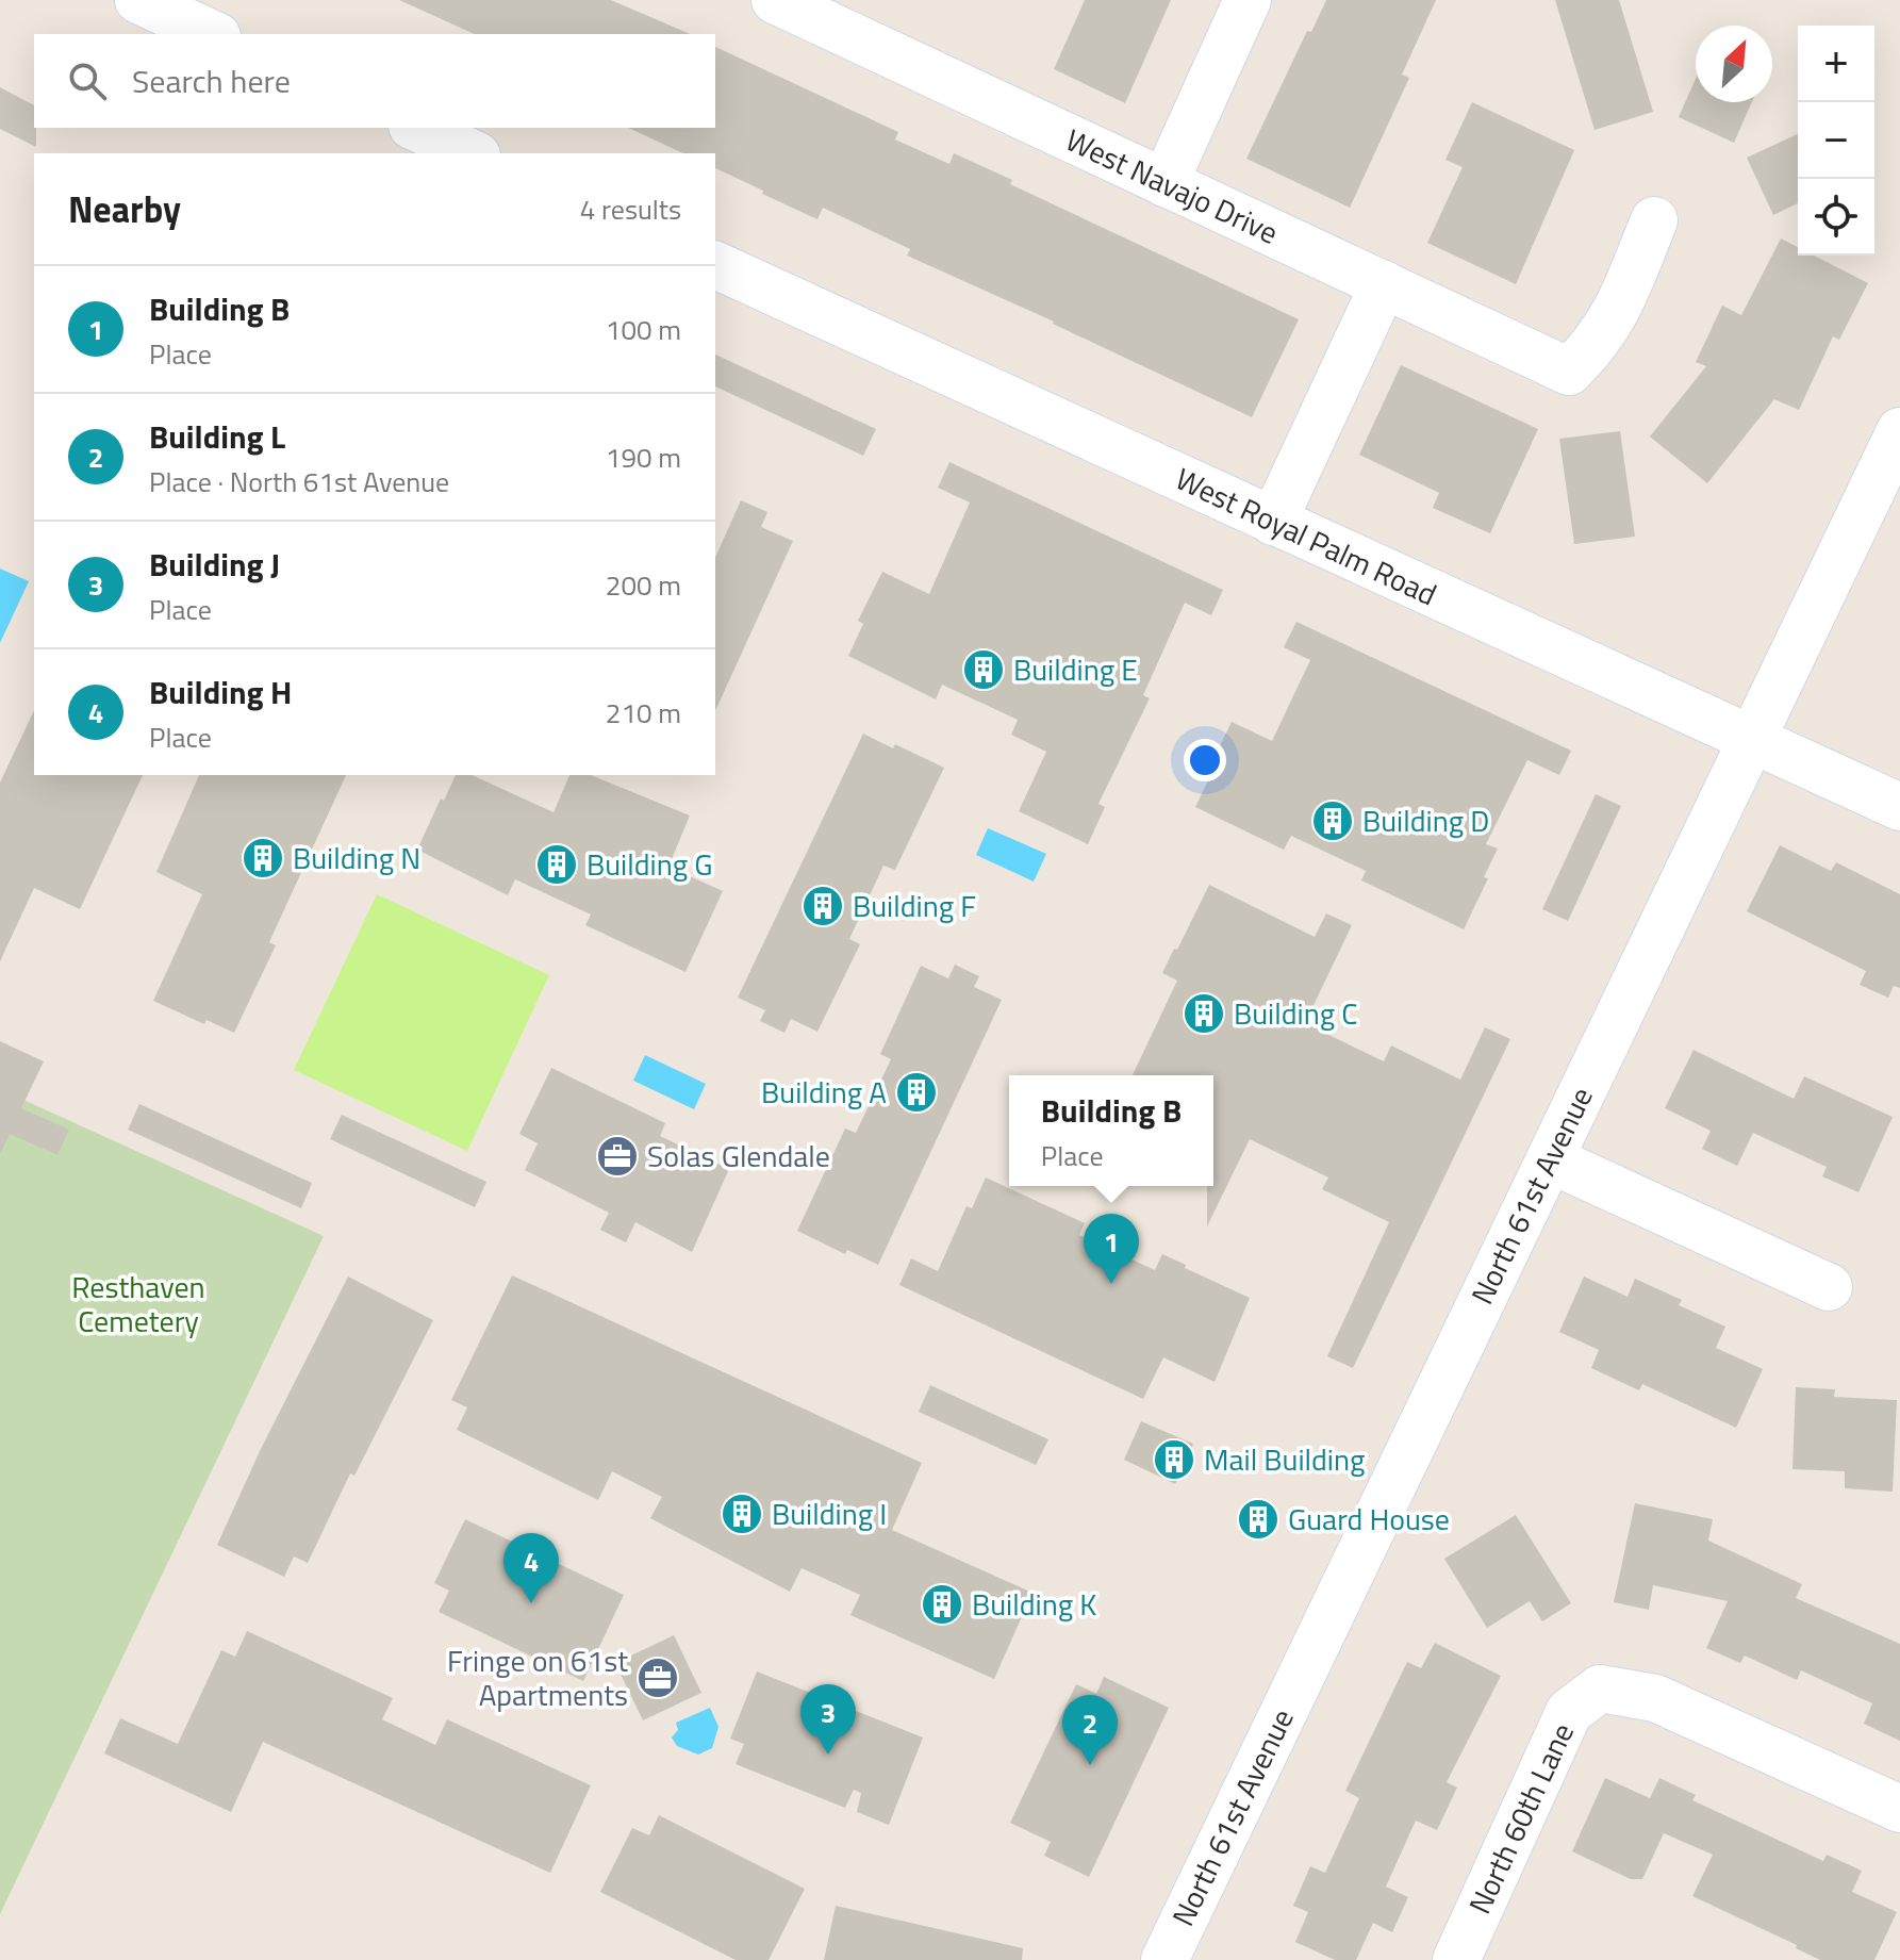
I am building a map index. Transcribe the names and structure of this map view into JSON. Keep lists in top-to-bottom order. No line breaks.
{"streets":{"street":["West Navajo Drive","West Royal Palm Road","North 61st Avenue","North 60th Lane"]},"crossings":[["West Royal Palm Road","North 61st Avenue"]],"parks":["Resthaven Cemetery"],"places":{"building":["Building E","Building D","Building N","Building G","Building F","Building C","Building A","Mail Building","Building I","Guard House","Building K"],"office":["Solas Glendale","Fringe on 61st Apartments"]},"north":"top right","page":{"map_buttons":["+","−"],"search":"Search here","heading":["Nearby","4 results"],"list":[{"mark":"1","name":"Building B","note":"Place","value":"100 m"},{"mark":"2","name":"Building L","note":"Place · North 61st Avenue","value":"190 m"},{"mark":"3","name":"Building J","note":"Place","value":"200 m"},{"mark":"4","name":"Building H","note":"Place","value":"210 m"}],"popup":["Building B","Place"],"pins":["1","4","3","2"]}}
